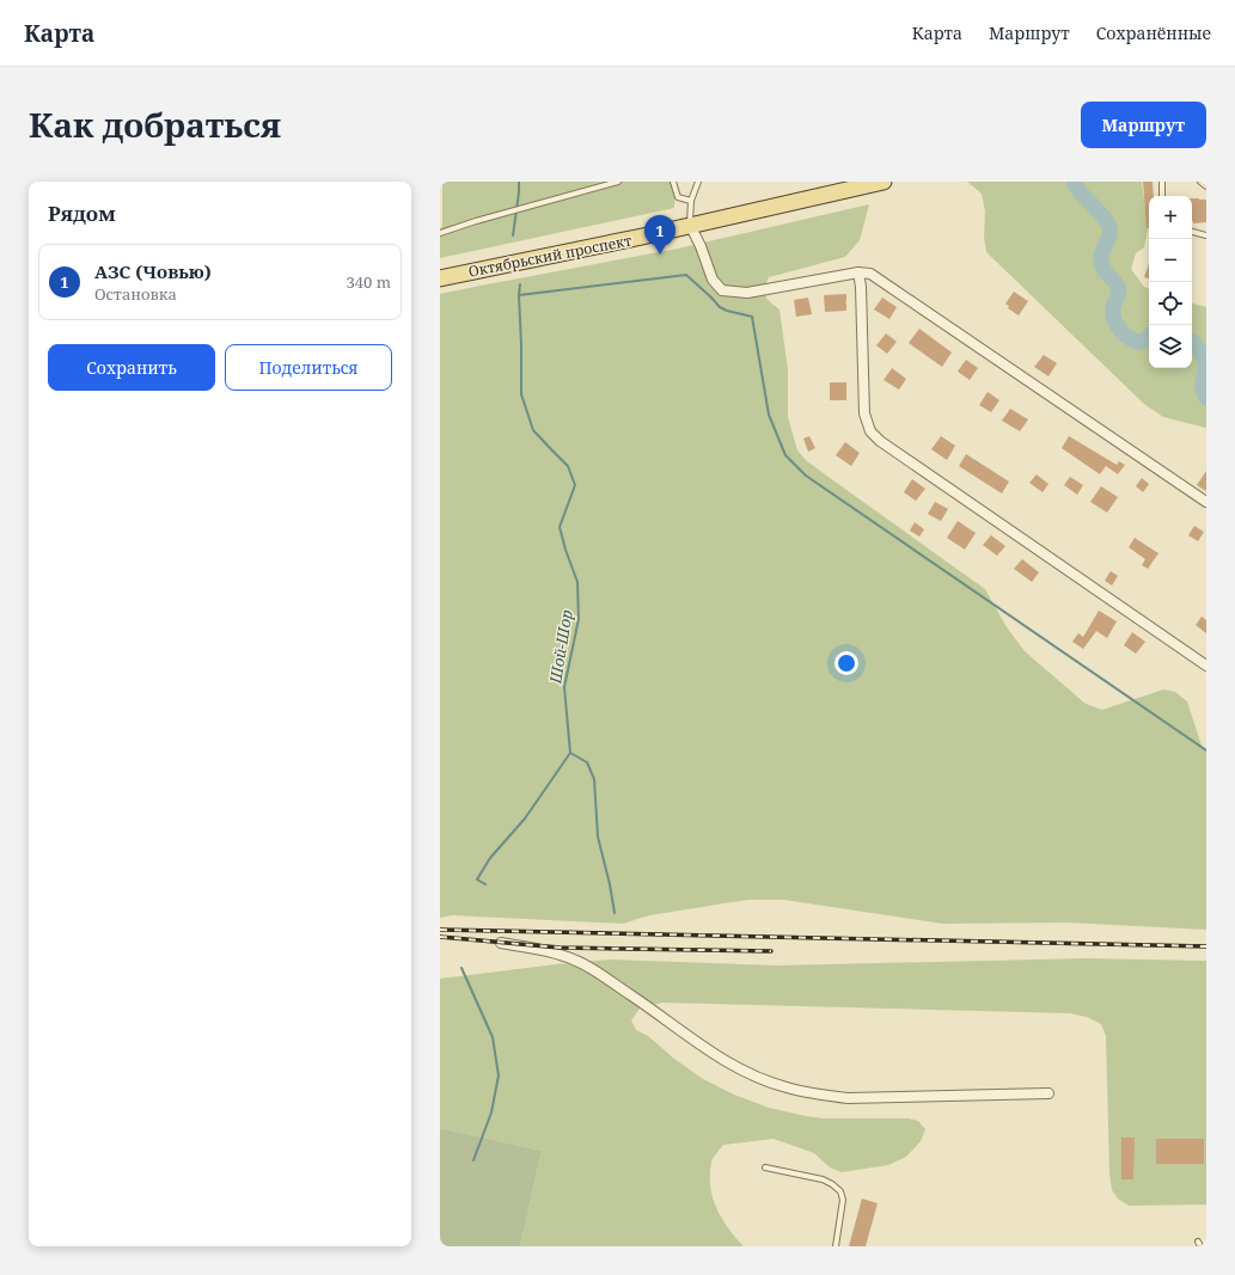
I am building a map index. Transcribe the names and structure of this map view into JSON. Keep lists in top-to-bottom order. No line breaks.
{"streets":{"main road":["Октябрьский проспект"]},"water":["Шой-Шор"],"page":{"header":"Карта","nav":["Карта","Маршрут","Сохранённые"],"title":"Как добраться","buttons":["Маршрут",["Сохранить","Поделиться"]],"heading":"Рядом","map_buttons":["+","−"],"pins":"1","list":[{"mark":"1","name":"АЗС (Човью)","note":"Остановка","value":"340 m"}]}}
